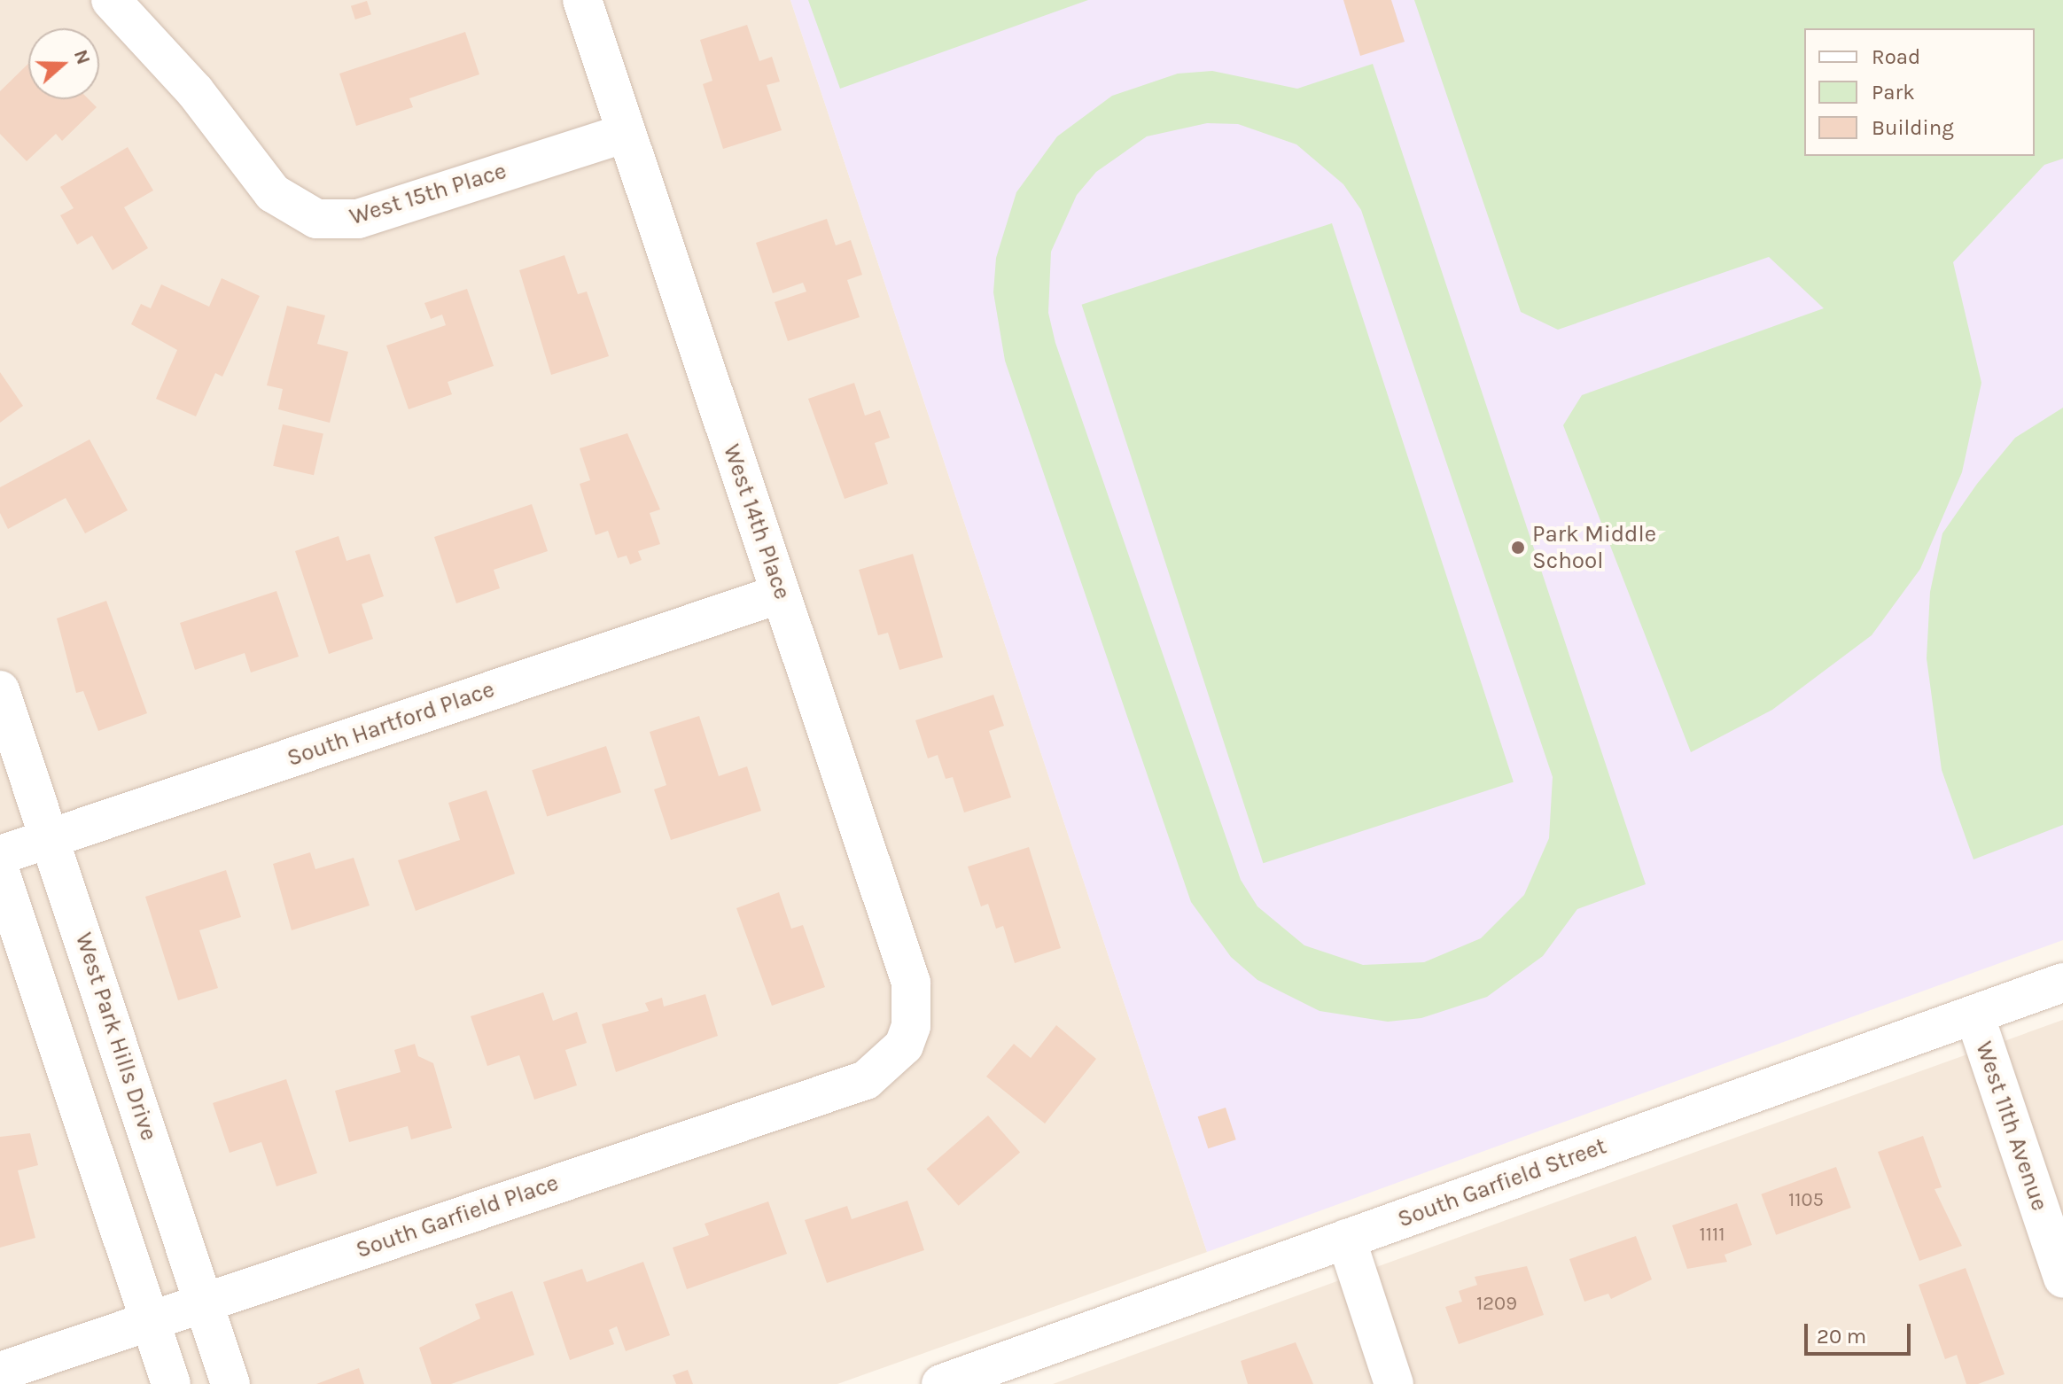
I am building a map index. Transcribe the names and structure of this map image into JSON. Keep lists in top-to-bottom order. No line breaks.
{"streets":{"street":["West 15th Place","West 14th Place","South Hartford Place","West Park Hills Drive","West 11th Avenue","South Garfield Street","South Garfield Place"]},"crossings":[["West 15th Place","West 14th Place"],["West 14th Place","South Hartford Place"],["West 14th Place","South Garfield Place"],["South Hartford Place","West Park Hills Drive"],["West Park Hills Drive","South Garfield Place"],["West 11th Avenue","South Garfield Street"]],"places":["Park Middle School"],"house_numbers":["1105","1111","1209"],"legend":["Road","Park","Building"],"scale_bar":"20 m","north":"right"}
